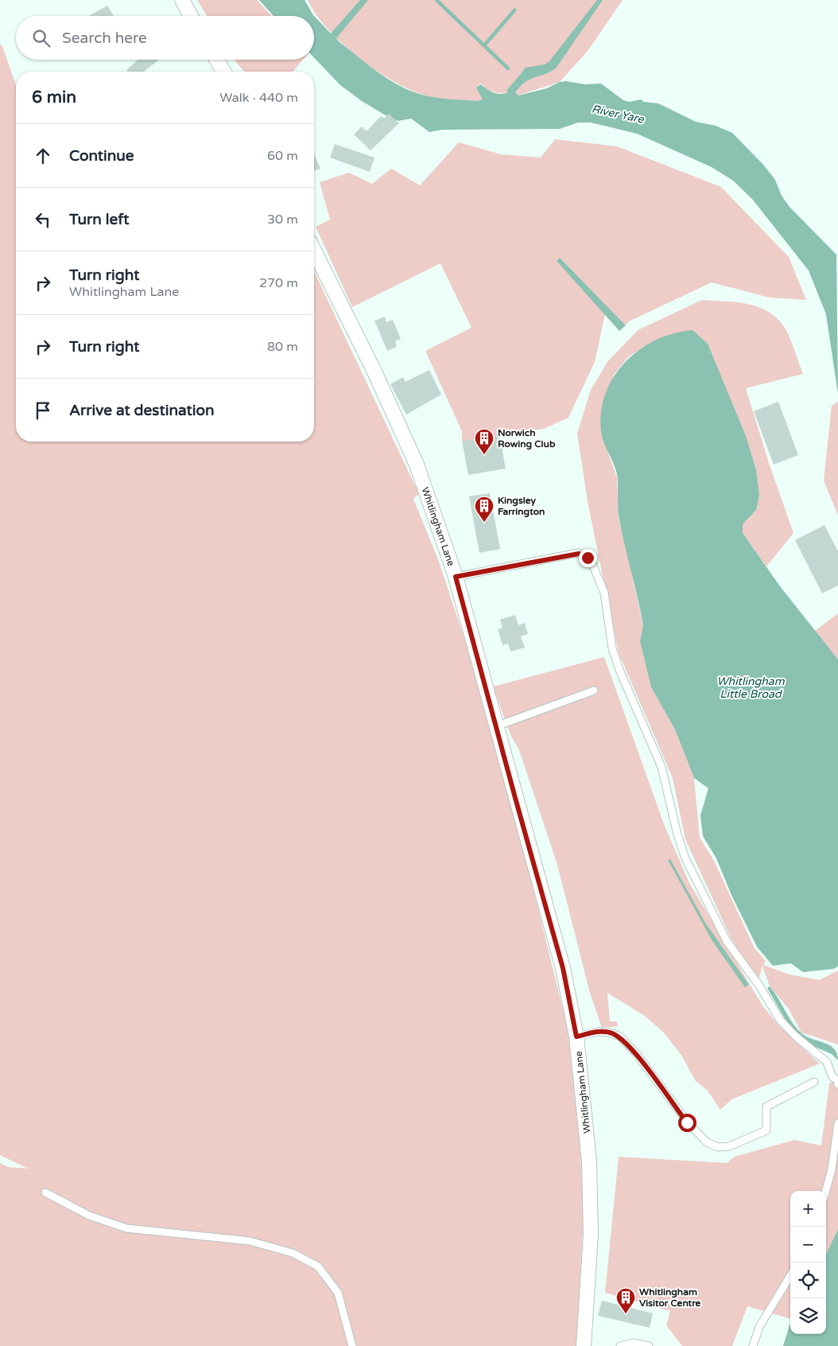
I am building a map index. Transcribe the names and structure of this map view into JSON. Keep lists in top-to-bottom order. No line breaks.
{"streets":{"street":["Whitlingham Lane"]},"water":["River Yare","Whitlingham Little Broad"],"places":{"building":["Norwich Rowing Club","Kingsley Farrington","Whitlingham Visitor Centre"]},"page":{"search":"Search here","heading":["6 min","Walk · 440 m"],"list":[["Continue","60 m"],["Turn left","30 m"],["Turn right","Whitlingham Lane","270 m"],["Turn right","80 m"],"Arrive at destination"],"map_buttons":["+","−"]}}
